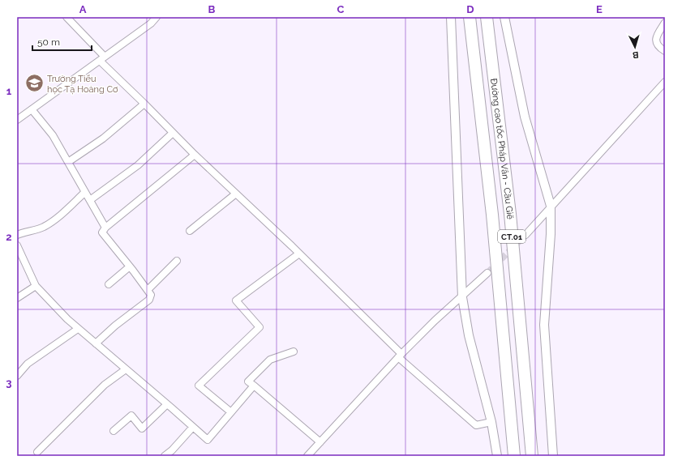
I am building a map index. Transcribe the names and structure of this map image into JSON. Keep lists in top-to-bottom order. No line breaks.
{"streets":{"highway":["Đường cao tốc Pháp Vân - Cầu Giẽ","CT.01"]},"places":{"school or university":["Trường Tiểu học Tạ Hoàng Cơ"]},"scale_bar":"50 m","north":"bottom","grid":{"columns":["A","B","C","D","E"],"rows":["1","2","3"]}}
